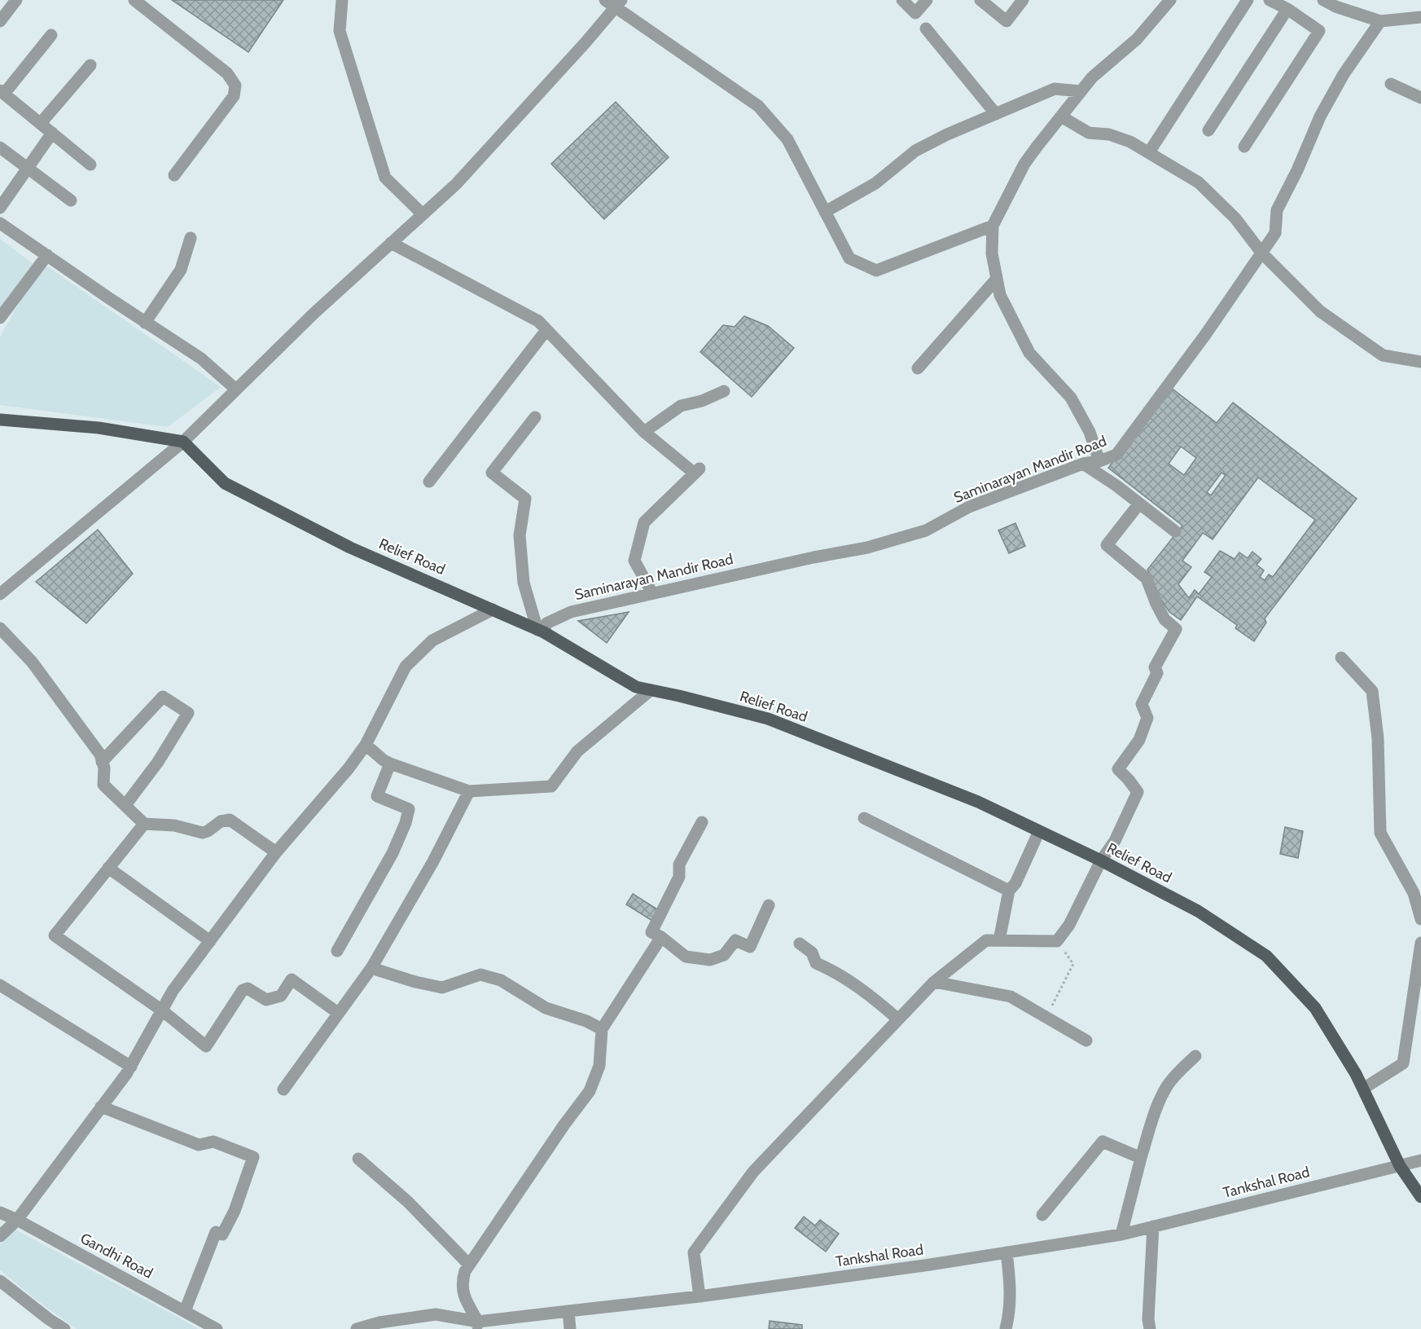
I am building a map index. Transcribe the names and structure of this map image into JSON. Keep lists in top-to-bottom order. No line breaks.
{"streets":{"main road":["Relief Road"],"street":["Saminarayan Mandir Road","Tankshal Road","Gandhi Road"]},"crossings":[["Saminarayan Mandir Road","Relief Road"],["Relief Road","Tankshal Road"]]}
